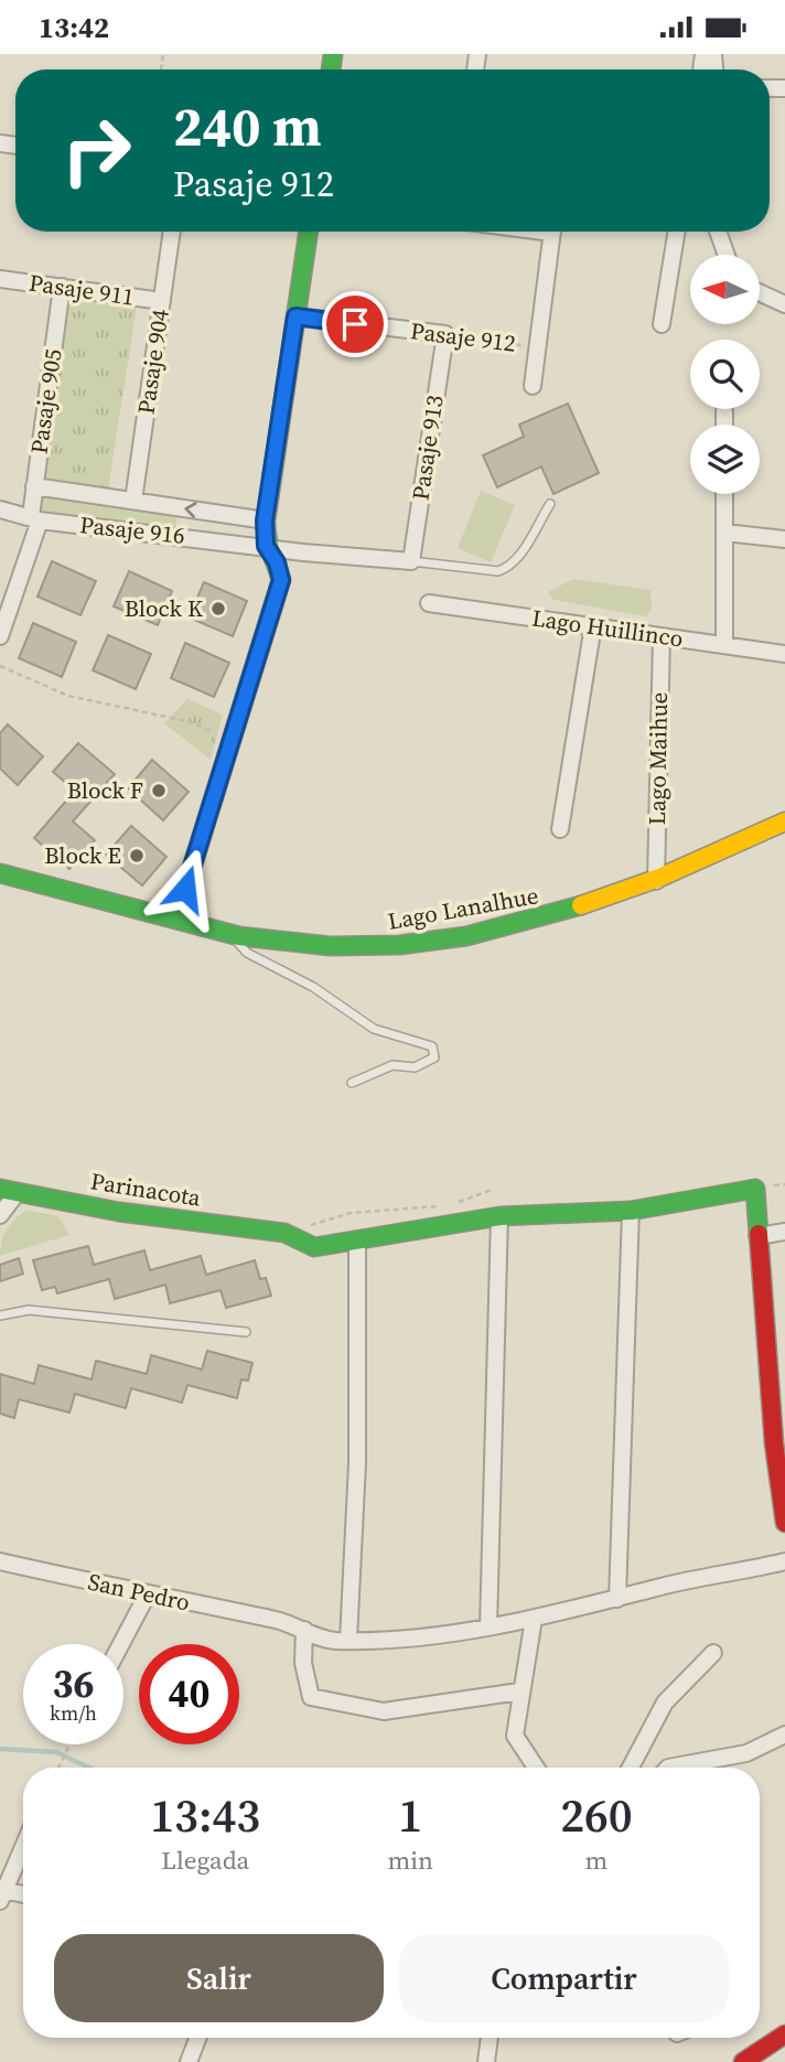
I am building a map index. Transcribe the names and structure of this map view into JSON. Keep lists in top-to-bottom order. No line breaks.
{"streets":{"main road":["Lago Lanalhue","Parinacota"],"street":["Pasaje 911","Pasaje 912","Pasaje 904","Pasaje 905","Pasaje 913","Pasaje 916","Lago Huillinco","Lago Maihue","San Pedro"]},"crossings":[["Pasaje 911","Pasaje 904"],["Pasaje 911","Pasaje 905"],["Pasaje 912","Pasaje 913"],["Pasaje 904","Pasaje 916"],["Pasaje 905","Pasaje 916"],["Pasaje 913","Pasaje 916"],["Lago Huillinco","Lago Maihue"],["Lago Maihue","Lago Lanalhue"]],"places":["Block K","Block F","Block E"],"north":"left","page":{"status":"13:42","turn":["240 m","Pasaje 912"],"speed":"36 km/h","limit":"40","eta":["13:43","Llegada","1","min","260","m"],"buttons":["Salir","Compartir"]}}
